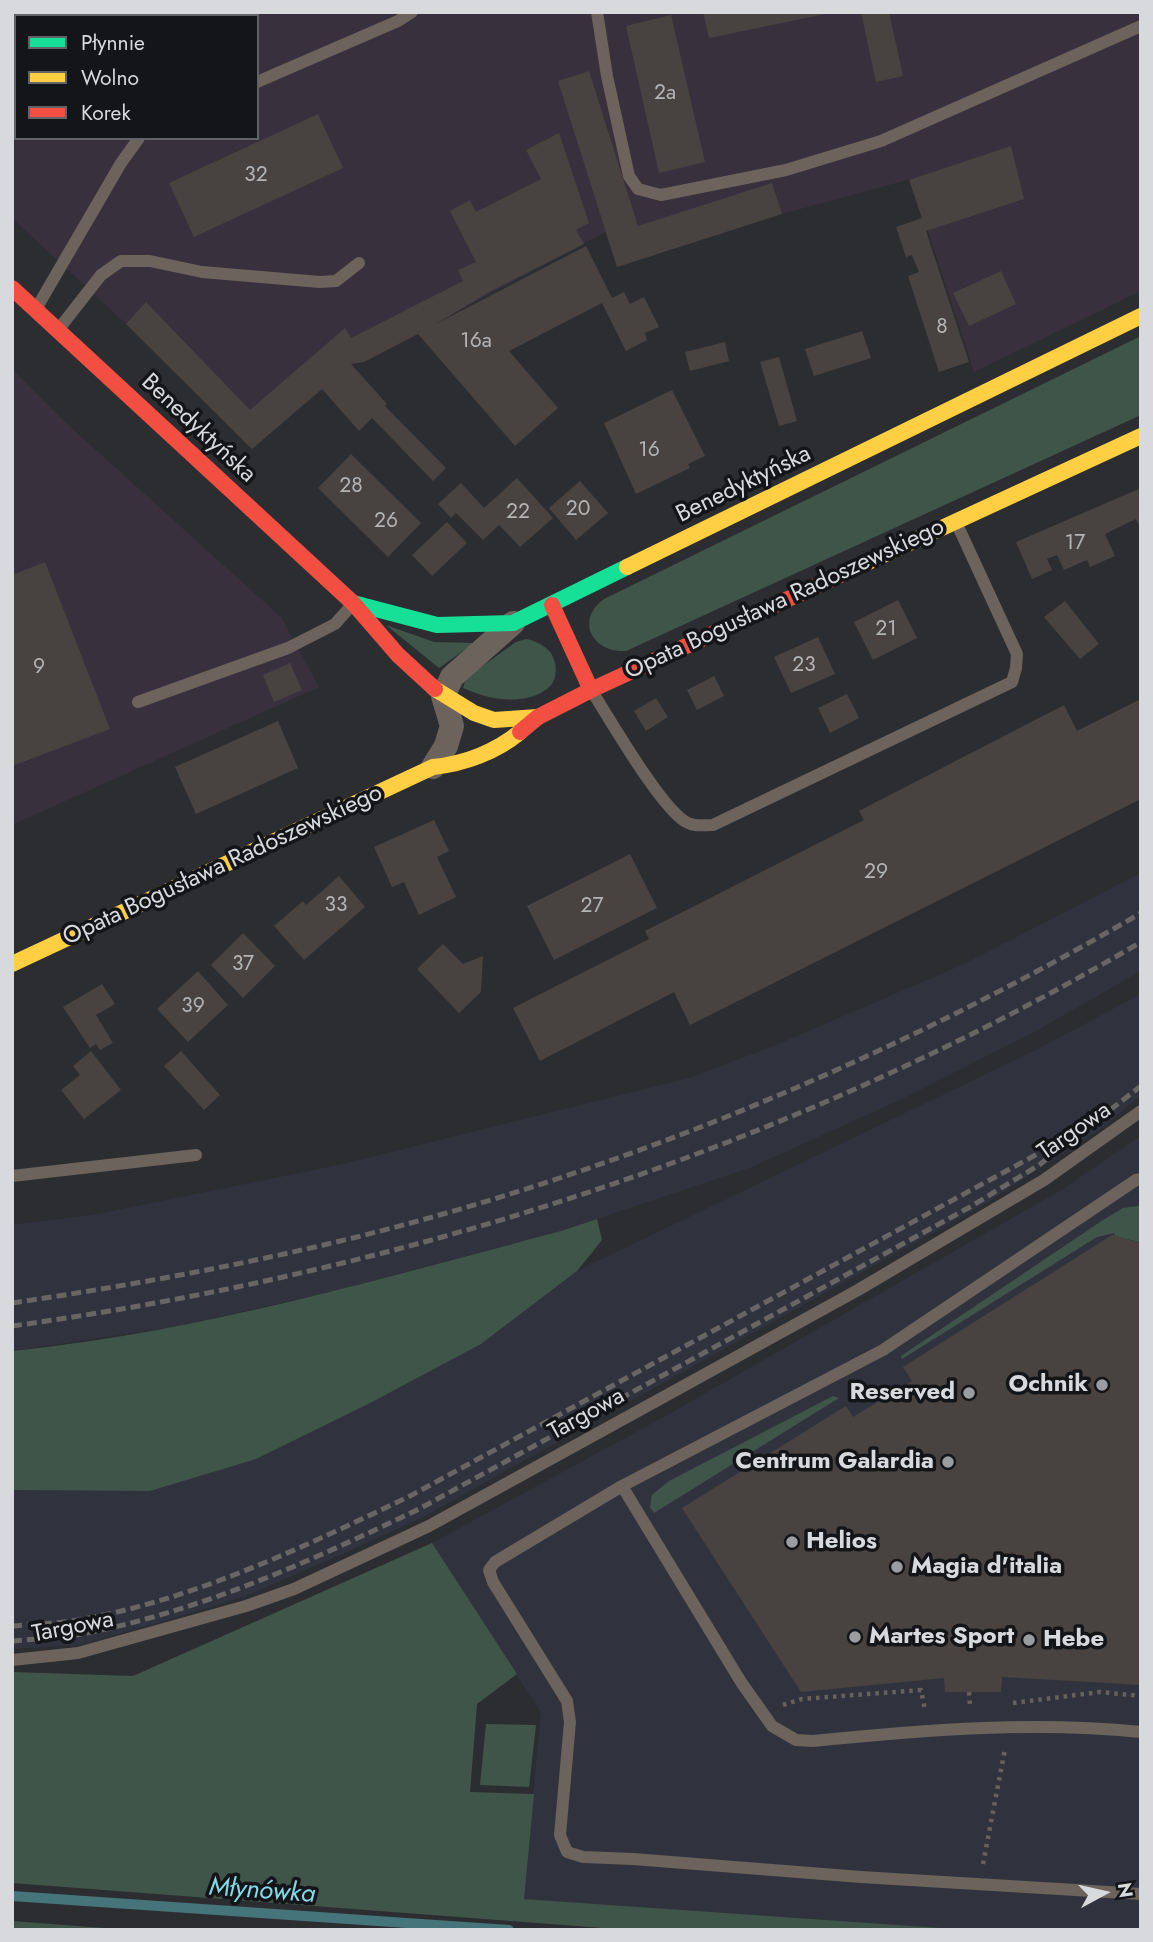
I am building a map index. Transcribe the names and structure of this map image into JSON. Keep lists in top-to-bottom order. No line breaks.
{"streets":{"street":["Benedyktyńska","Opata Bogusława Radoszewskiego"],"lane":["Targowa"]},"crossings":[["Benedyktyńska","Opata Bogusława Radoszewskiego"]],"water":["Młynówka"],"places":["Ochnik","Reserved","Centrum Galardia","Helios","Magia d'italia","Martes Sport","Hebe"],"house_numbers":["2a","32","8","16a","16","28","20","22","26","17","21","23","9","29","33","27","37","39"],"legend":["Płynnie","Wolno","Korek"],"north":"right"}
